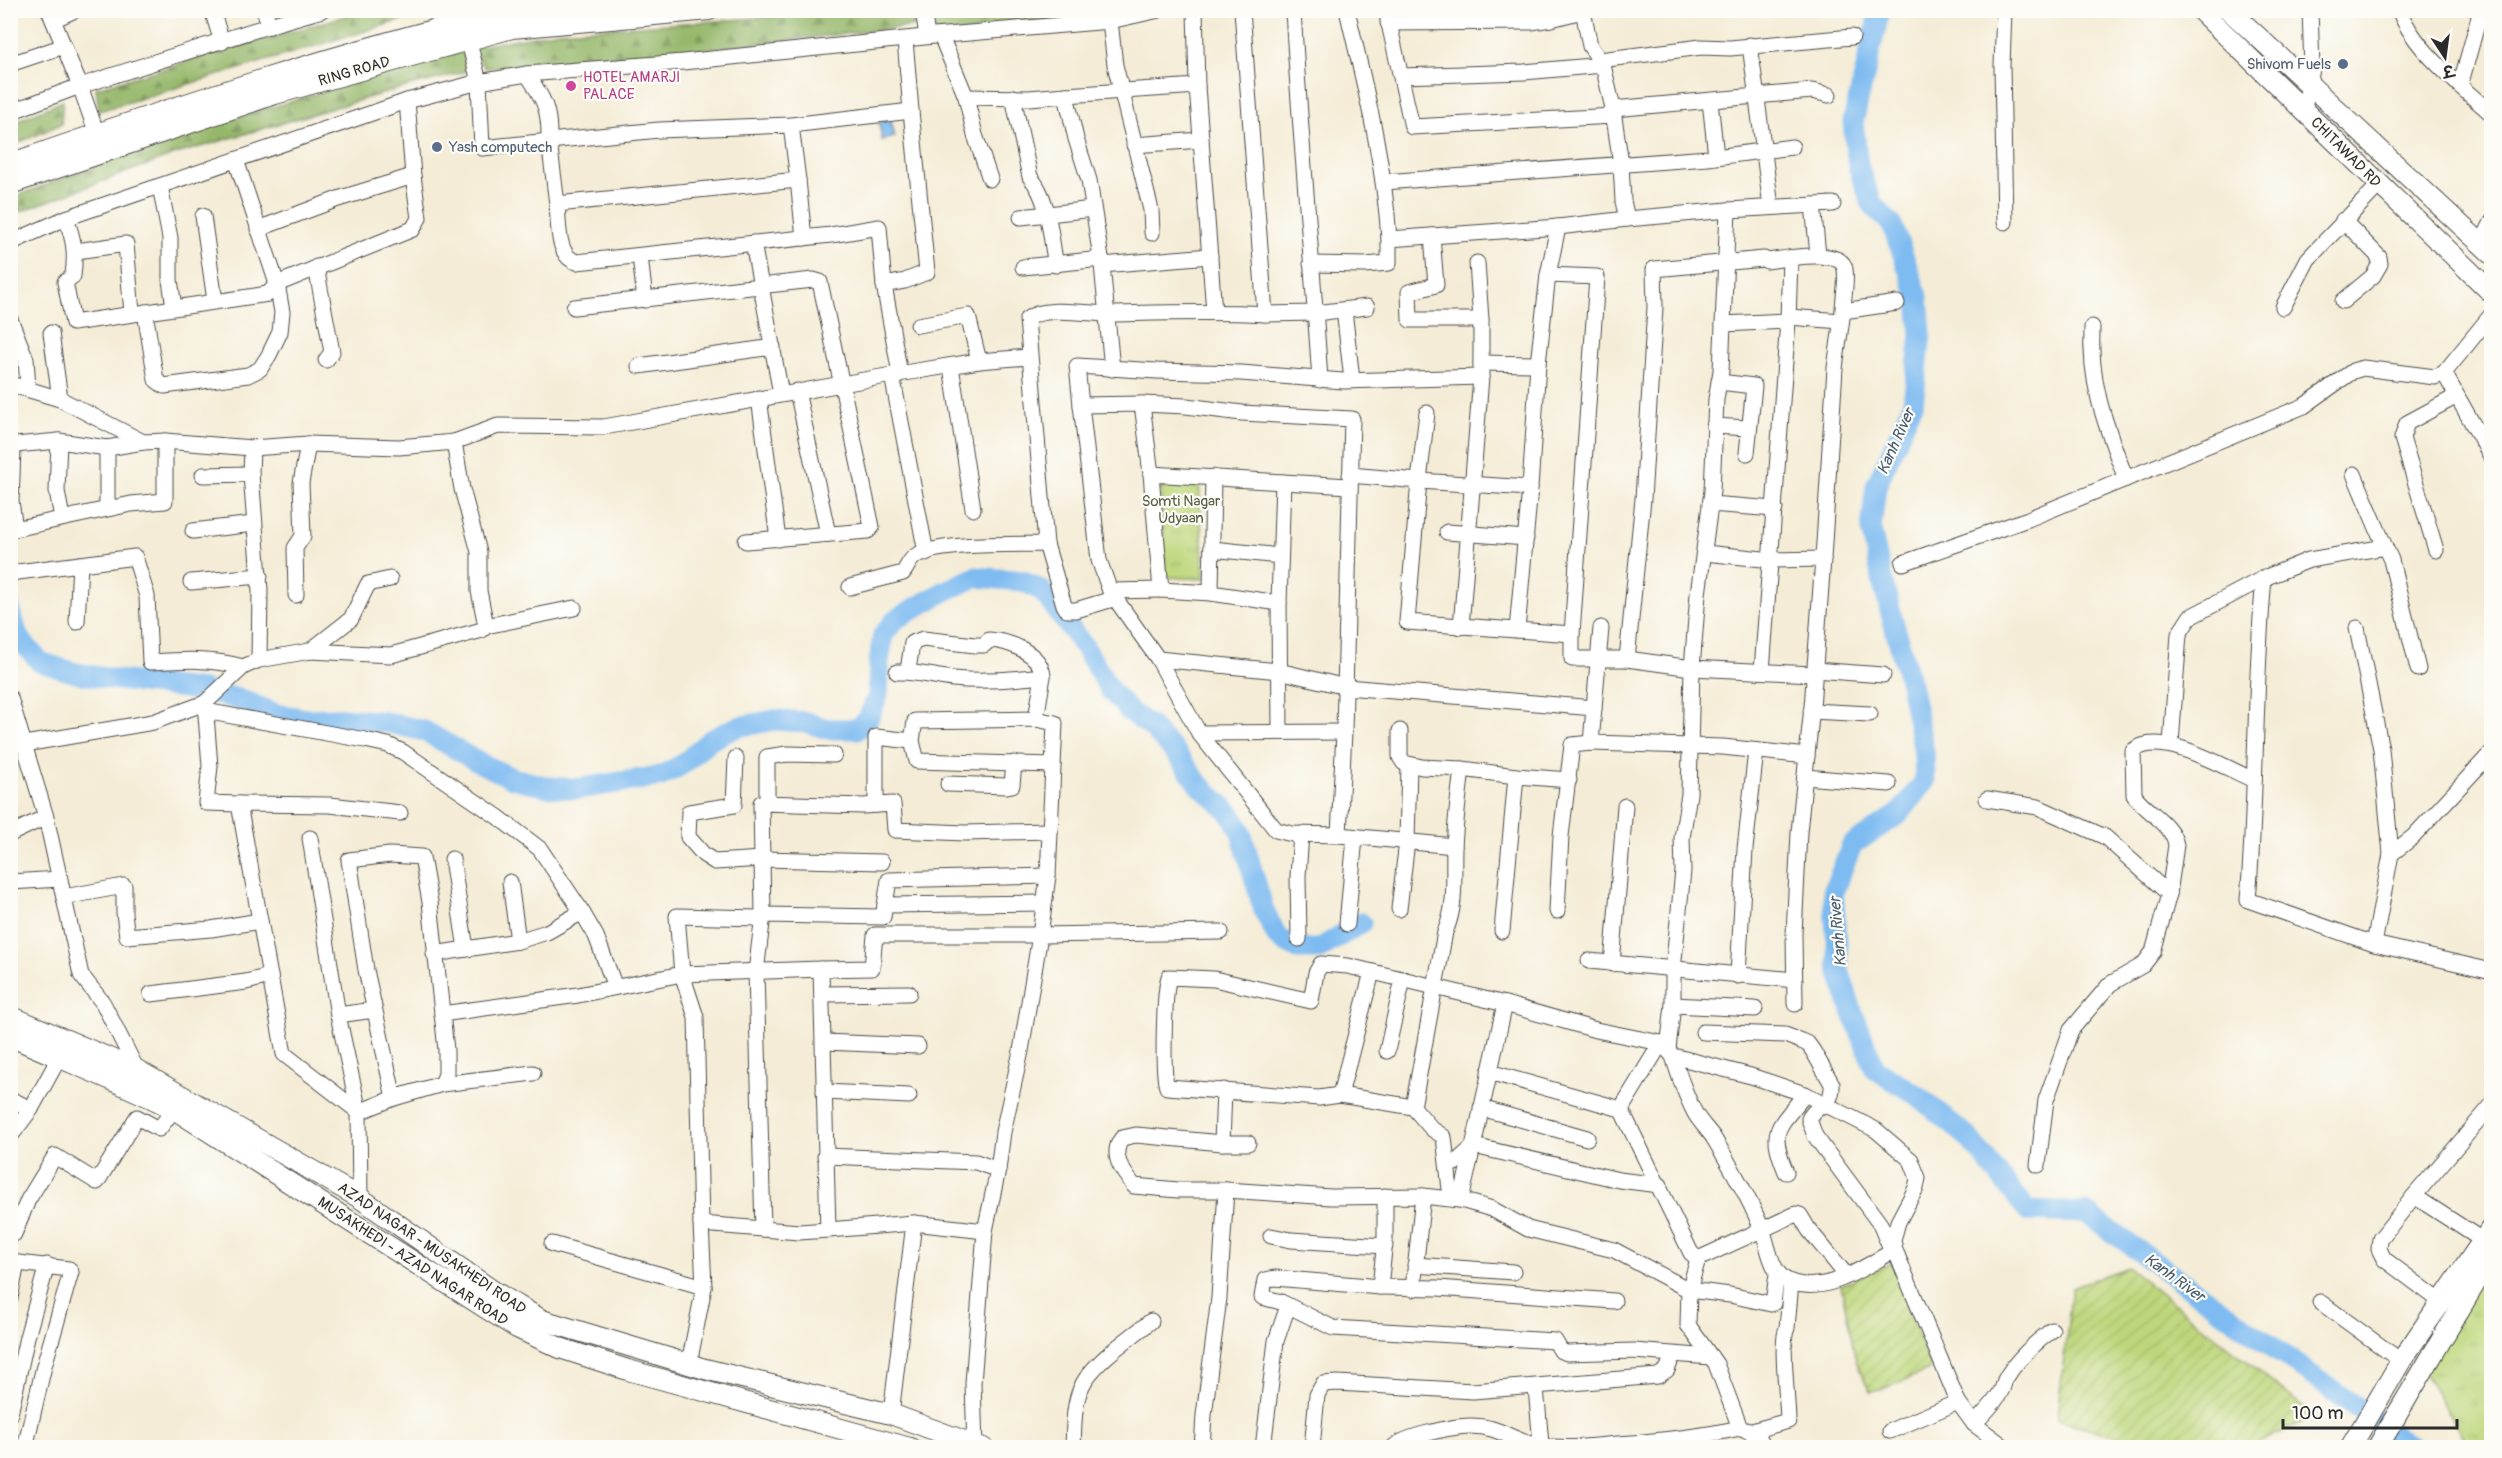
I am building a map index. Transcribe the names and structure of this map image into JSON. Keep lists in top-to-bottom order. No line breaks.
{"streets":{"main road":["RING ROAD","CHITAWAD RD","AZAD NAGAR - MUSAKHEDI ROAD","MUSAKHEDI - AZAD NAGAR ROAD"]},"crossings":[["AZAD NAGAR - MUSAKHEDI ROAD","MUSAKHEDI - AZAD NAGAR ROAD"]],"water":["Kanh River"],"parks":["Somti Nagar Udyaan"],"places":["Shivom Fuels","HOTEL AMARJI PALACE","Yash computech"],"scale_bar":"100 m","north":"bottom"}
